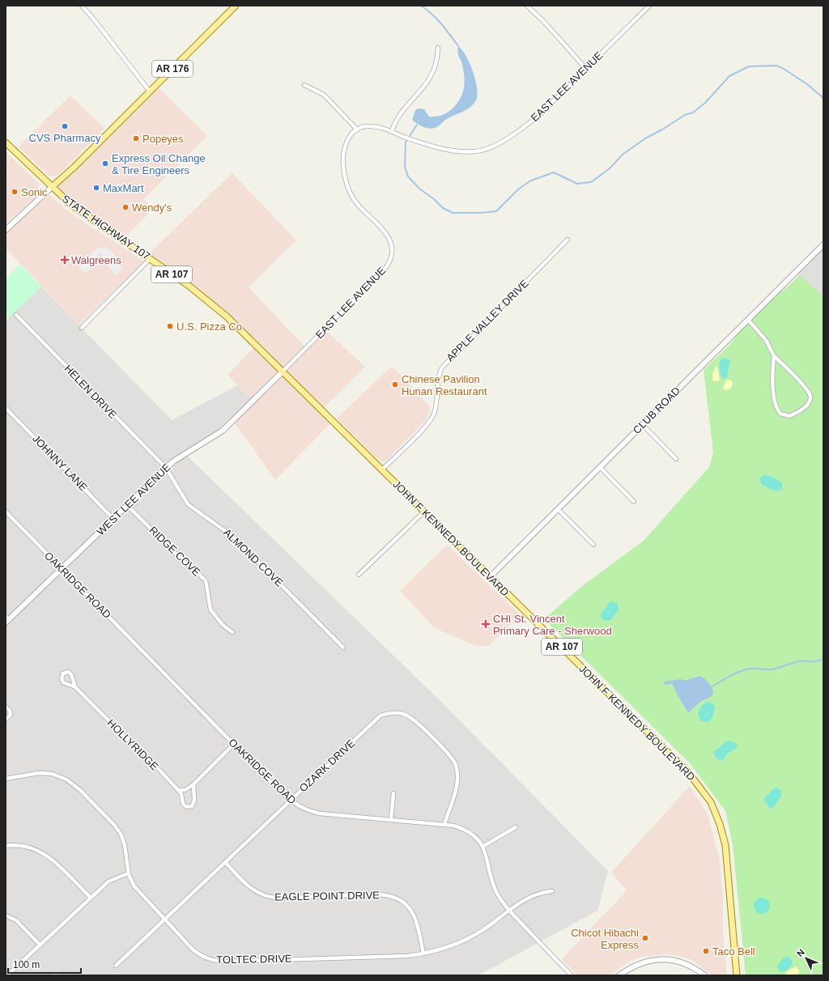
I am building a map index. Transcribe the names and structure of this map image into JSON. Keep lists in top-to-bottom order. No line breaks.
{"streets":{"main road":["AR 176","STATE HIGHWAY 107","AR 107","JOHN F KENNEDY BOULEVARD"],"street":["EAST LEE AVENUE","APPLE VALLEY DRIVE","HELEN DRIVE","CLUB ROAD","JOHNNY LANE","WEST LEE AVENUE","RIDGE COVE","ALMOND COVE","OAKRIDGE ROAD","HOLLYRIDGE","OZARK DRIVE","EAGLE POINT DRIVE","TOLTEC DRIVE"]},"crossings":[["AR 176","STATE HIGHWAY 107"],["EAST LEE AVENUE","STATE HIGHWAY 107"],["EAST LEE AVENUE","WEST LEE AVENUE"],["EAST LEE AVENUE","JOHN F KENNEDY BOULEVARD"],["STATE HIGHWAY 107","WEST LEE AVENUE"],["STATE HIGHWAY 107","JOHN F KENNEDY BOULEVARD"],["APPLE VALLEY DRIVE","JOHN F KENNEDY BOULEVARD"],["HELEN DRIVE","WEST LEE AVENUE"],["HELEN DRIVE","ALMOND COVE"],["CLUB ROAD","JOHN F KENNEDY BOULEVARD"],["JOHNNY LANE","WEST LEE AVENUE"],["WEST LEE AVENUE","JOHN F KENNEDY BOULEVARD"],["WEST LEE AVENUE","RIDGE COVE"],["WEST LEE AVENUE","ALMOND COVE"],["WEST LEE AVENUE","OAKRIDGE ROAD"],["OAKRIDGE ROAD","OZARK DRIVE"],["OAKRIDGE ROAD","TOLTEC DRIVE"],["OZARK DRIVE","EAGLE POINT DRIVE"],["OZARK DRIVE","TOLTEC DRIVE"],["EAGLE POINT DRIVE","TOLTEC DRIVE"]],"places":{"other":["CVS Pharmacy","Popeyes","Express Oil Change & Tire Engineers","MaxMart","Sonic","Wendy's","U.S. Pizza Co","Chinese Pavilion Hunan Restaurant","Chicot Hibachi Express","Taco Bell"],"health":["Walgreens","CHI St. Vincent Primary Care - Sherwood"]},"scale_bar":"100 m","north":"top left"}
